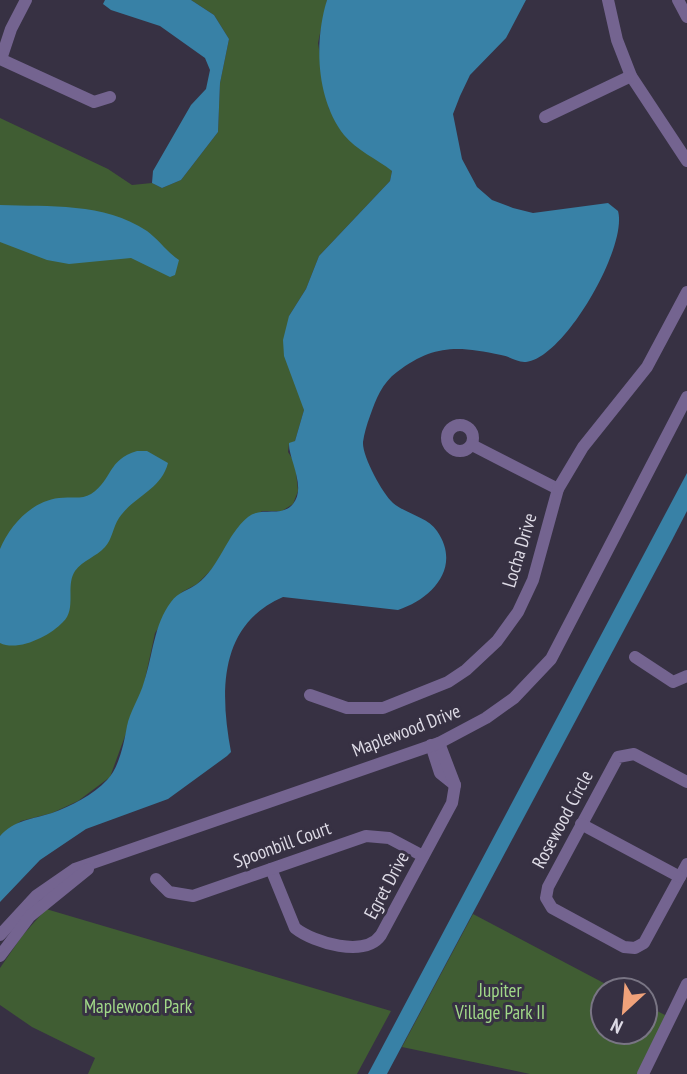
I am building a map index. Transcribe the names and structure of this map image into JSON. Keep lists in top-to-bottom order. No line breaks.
{"streets":{"street":["Locha Drive","Maplewood Drive","Rosewood Circle","Spoonbill Court","Egret Drive"]},"crossings":[["Maplewood Drive","Egret Drive"],["Spoonbill Court","Egret Drive"]],"parks":["Jupiter Village Park II","Maplewood Park"],"north":"bottom left"}
